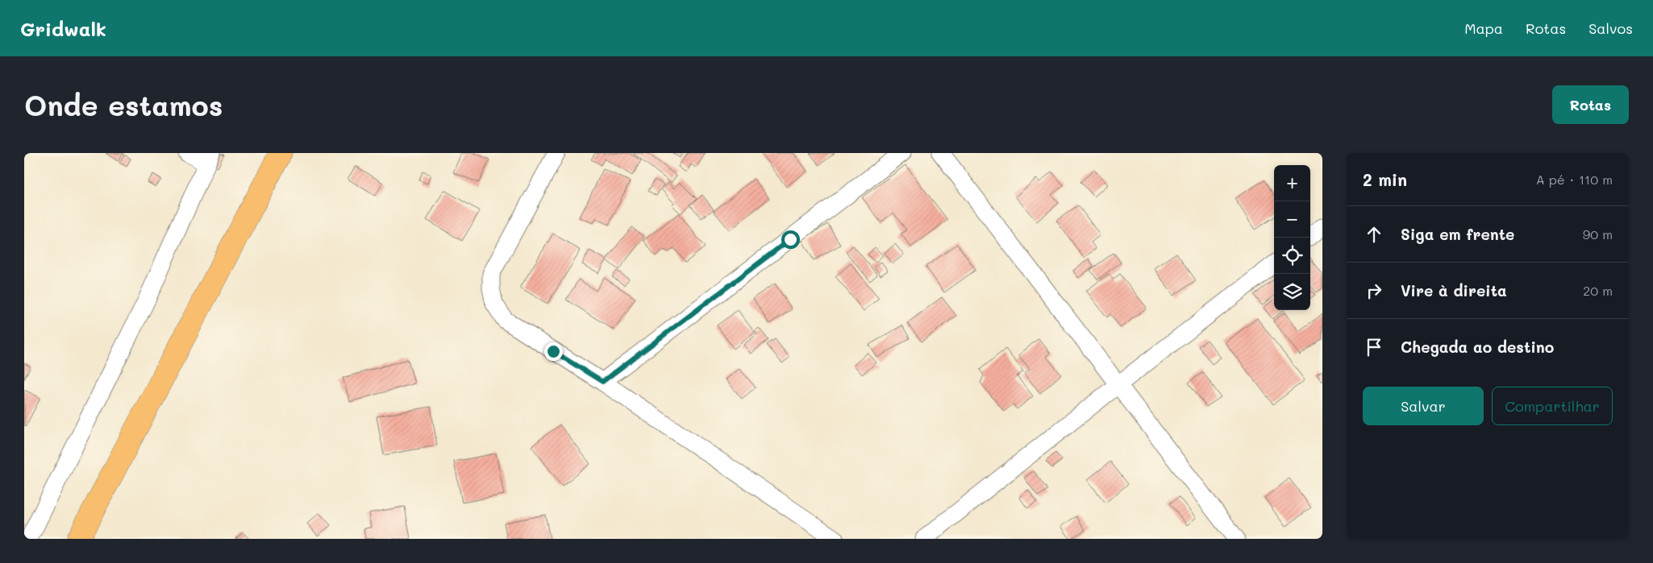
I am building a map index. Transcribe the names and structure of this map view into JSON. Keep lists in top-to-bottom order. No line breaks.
{"page":{"header":"Gridwalk","nav":["Mapa","Rotas","Salvos"],"buttons":["Rotas",["Salvar","Compartilhar"]],"title":"Onde estamos","heading":["2 min","A pé · 110 m"],"map_buttons":["+","−"],"list":[["Siga em frente","90 m"],["Vire à direita","20 m"],"Chegada ao destino"]}}
